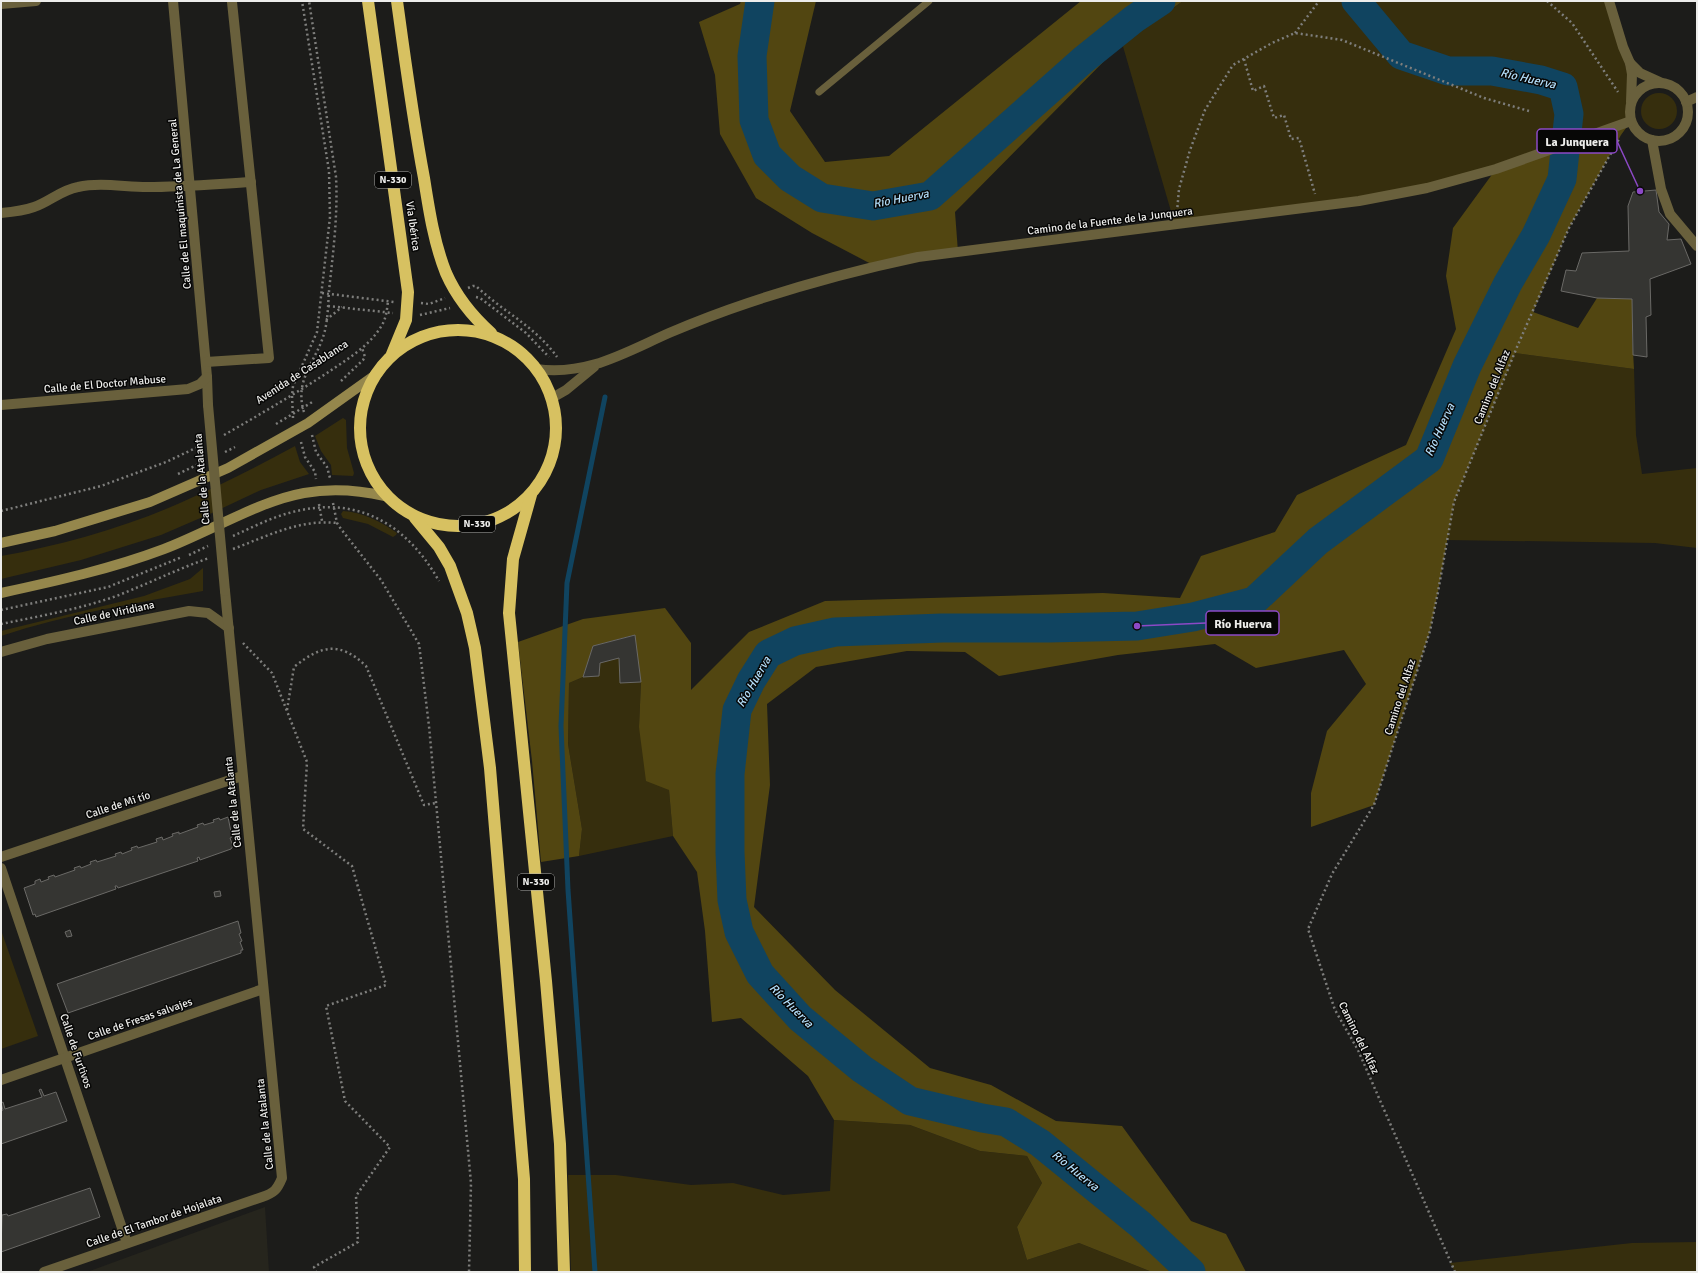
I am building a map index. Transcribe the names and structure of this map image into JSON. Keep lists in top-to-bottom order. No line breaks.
{"streets":{"highway":["N-330","Vía Ibérica"],"street":["Calle de El maquinista de La General","Camino de la Fuente de la Junquera","Calle de El Doctor Mabuse","Calle de la Atalanta","Calle de Viridiana","Calle de Mi tío","Calle de Fresas salvajes","Calle de Furtivos","Calle de El Tambor de Hojalata"],"path":["Avenida de Casablanca","Camino del Alfaz"]},"crossings":[["N-330","Camino de la Fuente de la Junquera"],["N-330","Vía Ibérica"],["Calle de El maquinista de La General","Calle de El Doctor Mabuse"],["Calle de El maquinista de La General","Calle de la Atalanta"],["Camino de la Fuente de la Junquera","Camino del Alfaz"],["Calle de la Atalanta","Calle de Viridiana"],["Calle de la Atalanta","Calle de Mi tío"],["Calle de la Atalanta","Calle de Fresas salvajes"],["Calle de la Atalanta","Calle de El Tambor de Hojalata"],["Calle de Fresas salvajes","Calle de Furtivos"],["Calle de Furtivos","Calle de El Tambor de Hojalata"]],"water":["Río Huerva"],"places":["La Junquera","Río Huerva"]}
